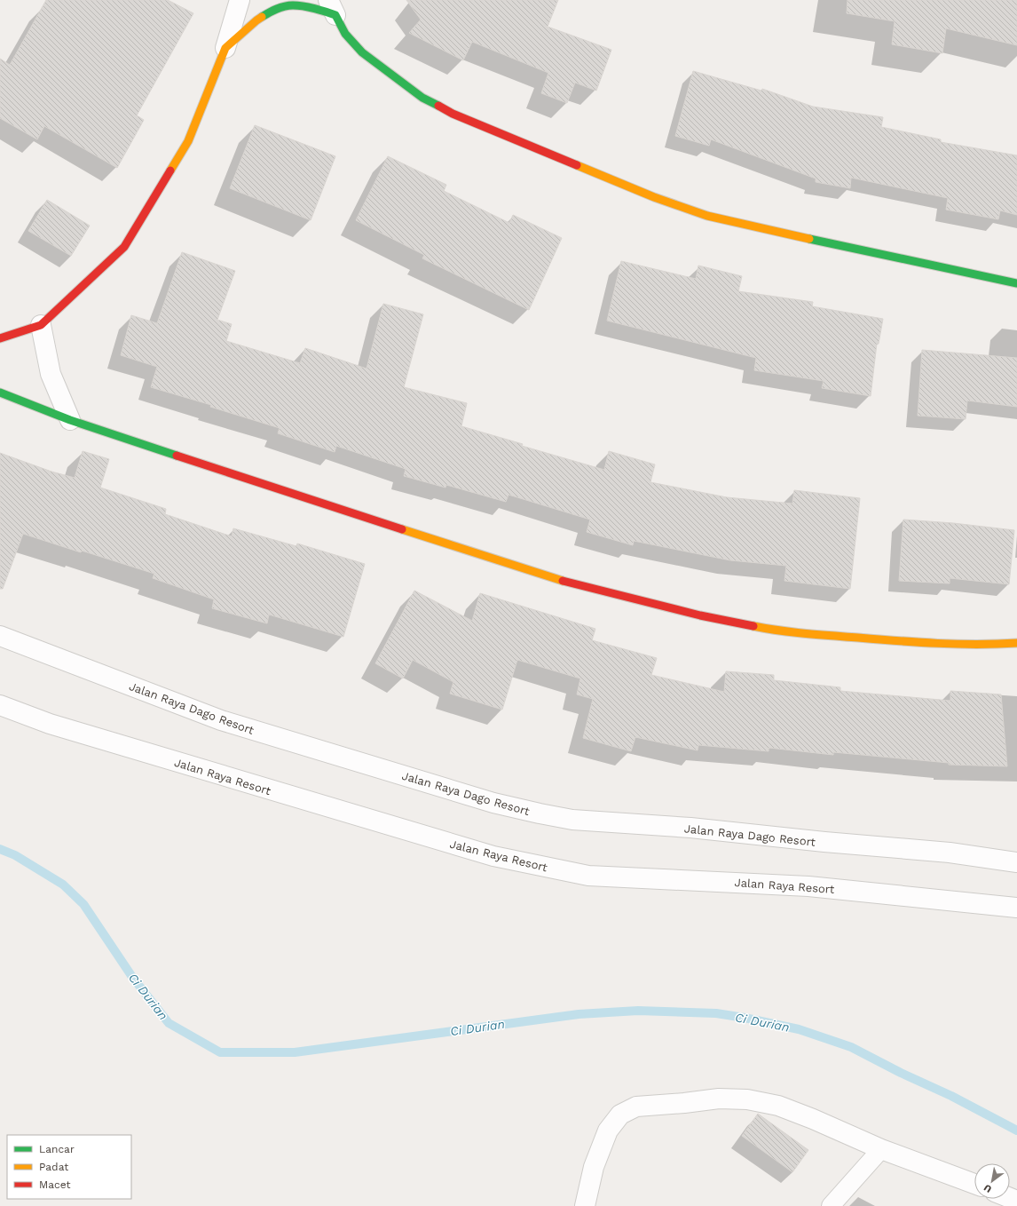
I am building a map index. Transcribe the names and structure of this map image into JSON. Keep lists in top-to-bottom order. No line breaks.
{"streets":{"street":["Jalan Raya Dago Resort","Jalan Raya Resort"]},"water":["Ci Durian"],"legend":["Lancar","Padat","Macet"],"north":"bottom left"}
